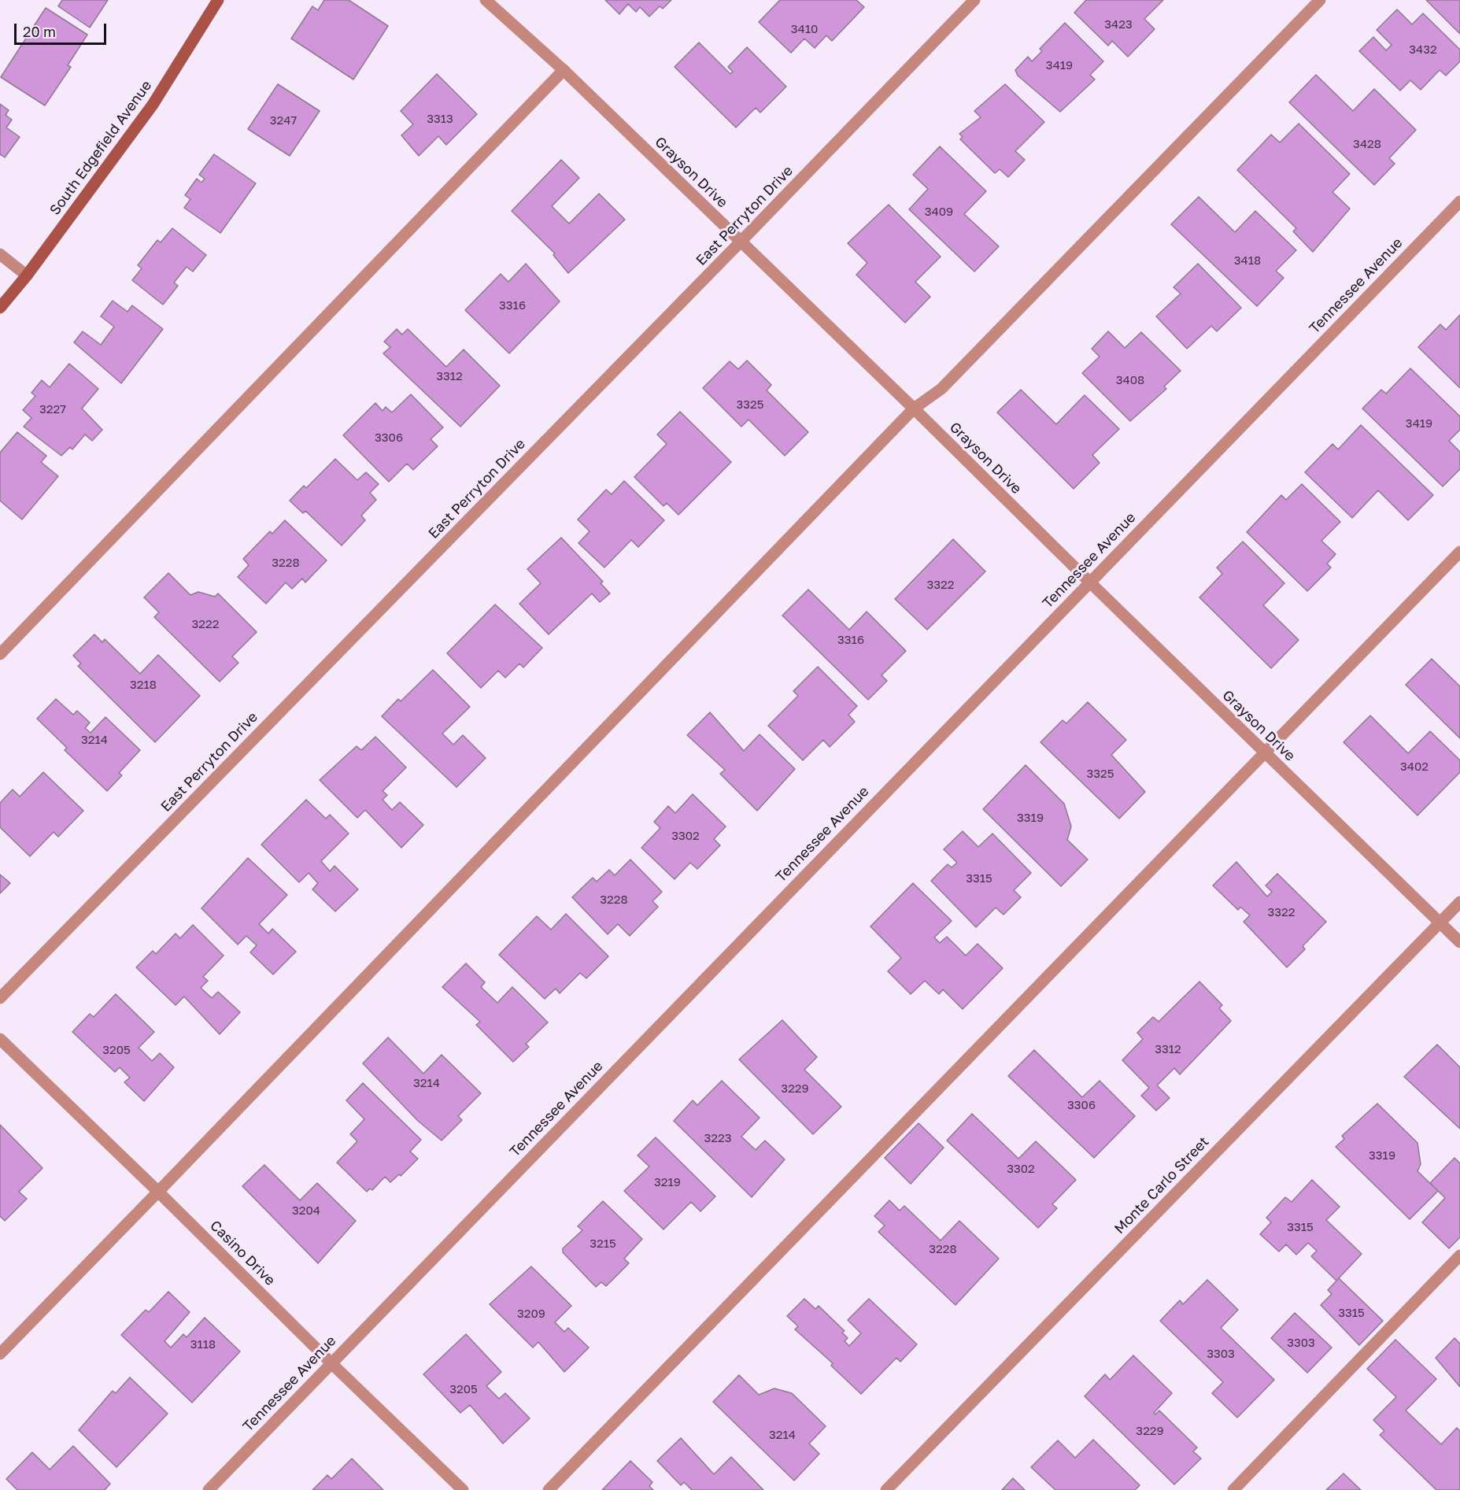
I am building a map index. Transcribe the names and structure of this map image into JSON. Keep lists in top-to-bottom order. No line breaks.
{"streets":{"street":["South Edgefield Avenue","Grayson Drive","East Perryton Drive","Tennessee Avenue","Monte Carlo Street","Casino Drive"]},"crossings":[["Grayson Drive","East Perryton Drive"],["Grayson Drive","Tennessee Avenue"],["Grayson Drive","Monte Carlo Street"],["Tennessee Avenue","Casino Drive"]],"house_numbers":["3423","3410","3432","3419","3313","3247","3428","3409","3418","3316","3312","3408","3325","3227","3419","3306","3228","3322","3222","3316","3218","3214","3402","3325","3319","3302","3315","3228","3322","3312","3205","3214","3229","3306","3223","3319","3302","3219","3204","3315","3215","3228","3315","3209","3303","3118","3303","3205","3229","3214"],"scale_bar":"20 m"}
